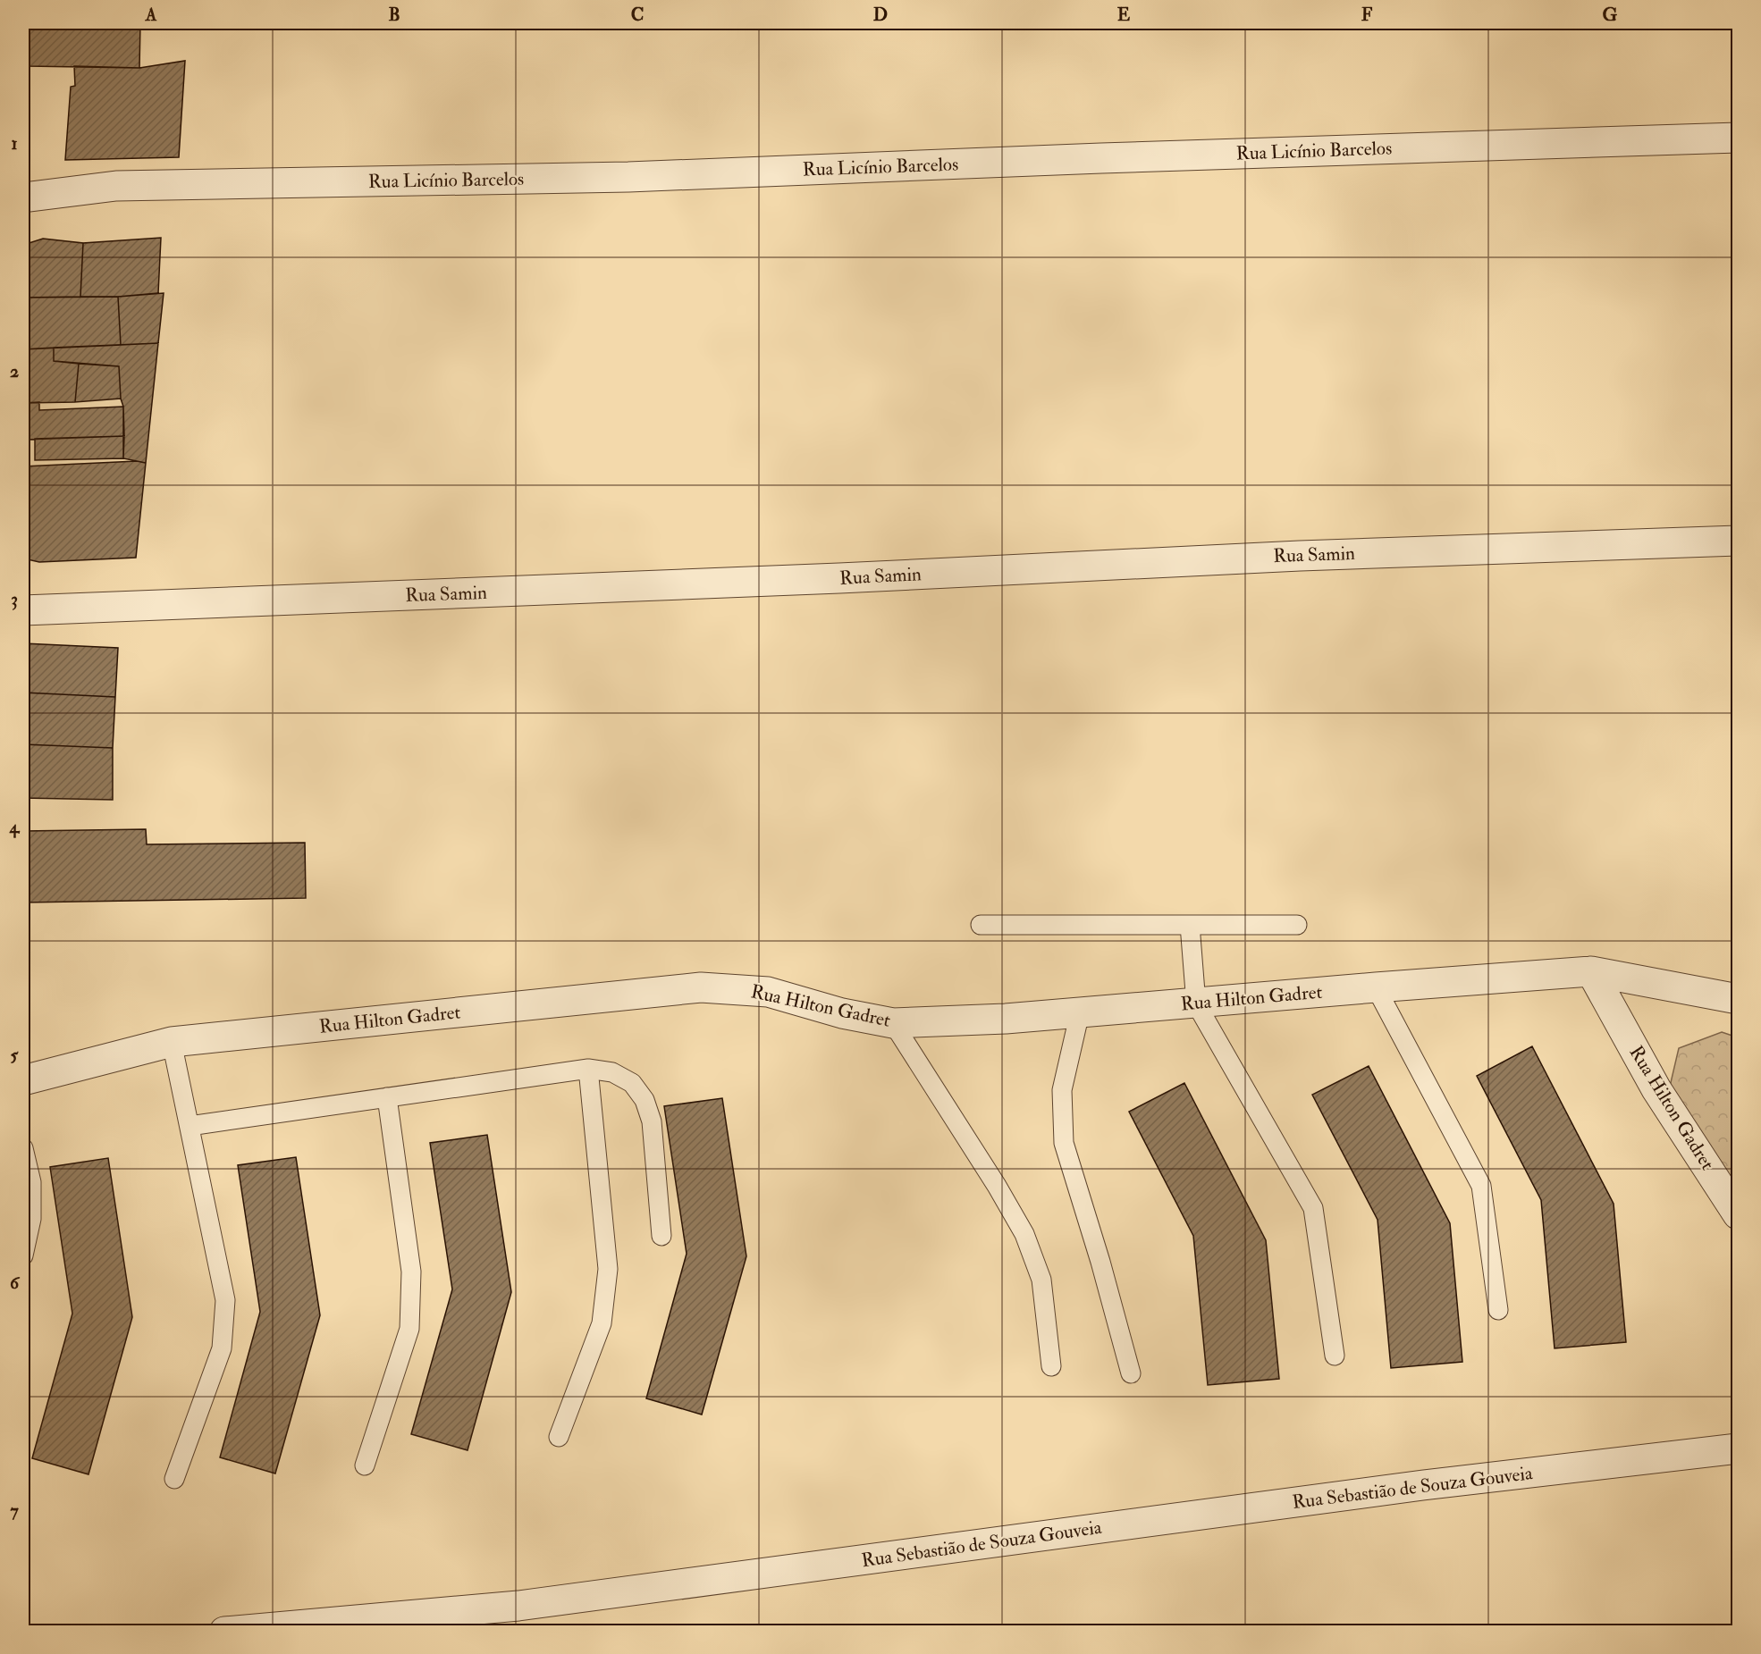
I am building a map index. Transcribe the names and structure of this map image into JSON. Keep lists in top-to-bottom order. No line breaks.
{"streets":{"street":["Rua Licínio Barcelos","Rua Samin","Rua Hilton Gadret","Rua Sebastião de Souza Gouveia"]},"grid":{"columns":["A","B","C","D","E","F","G"],"rows":["1","2","3","4","5","6","7"]}}
